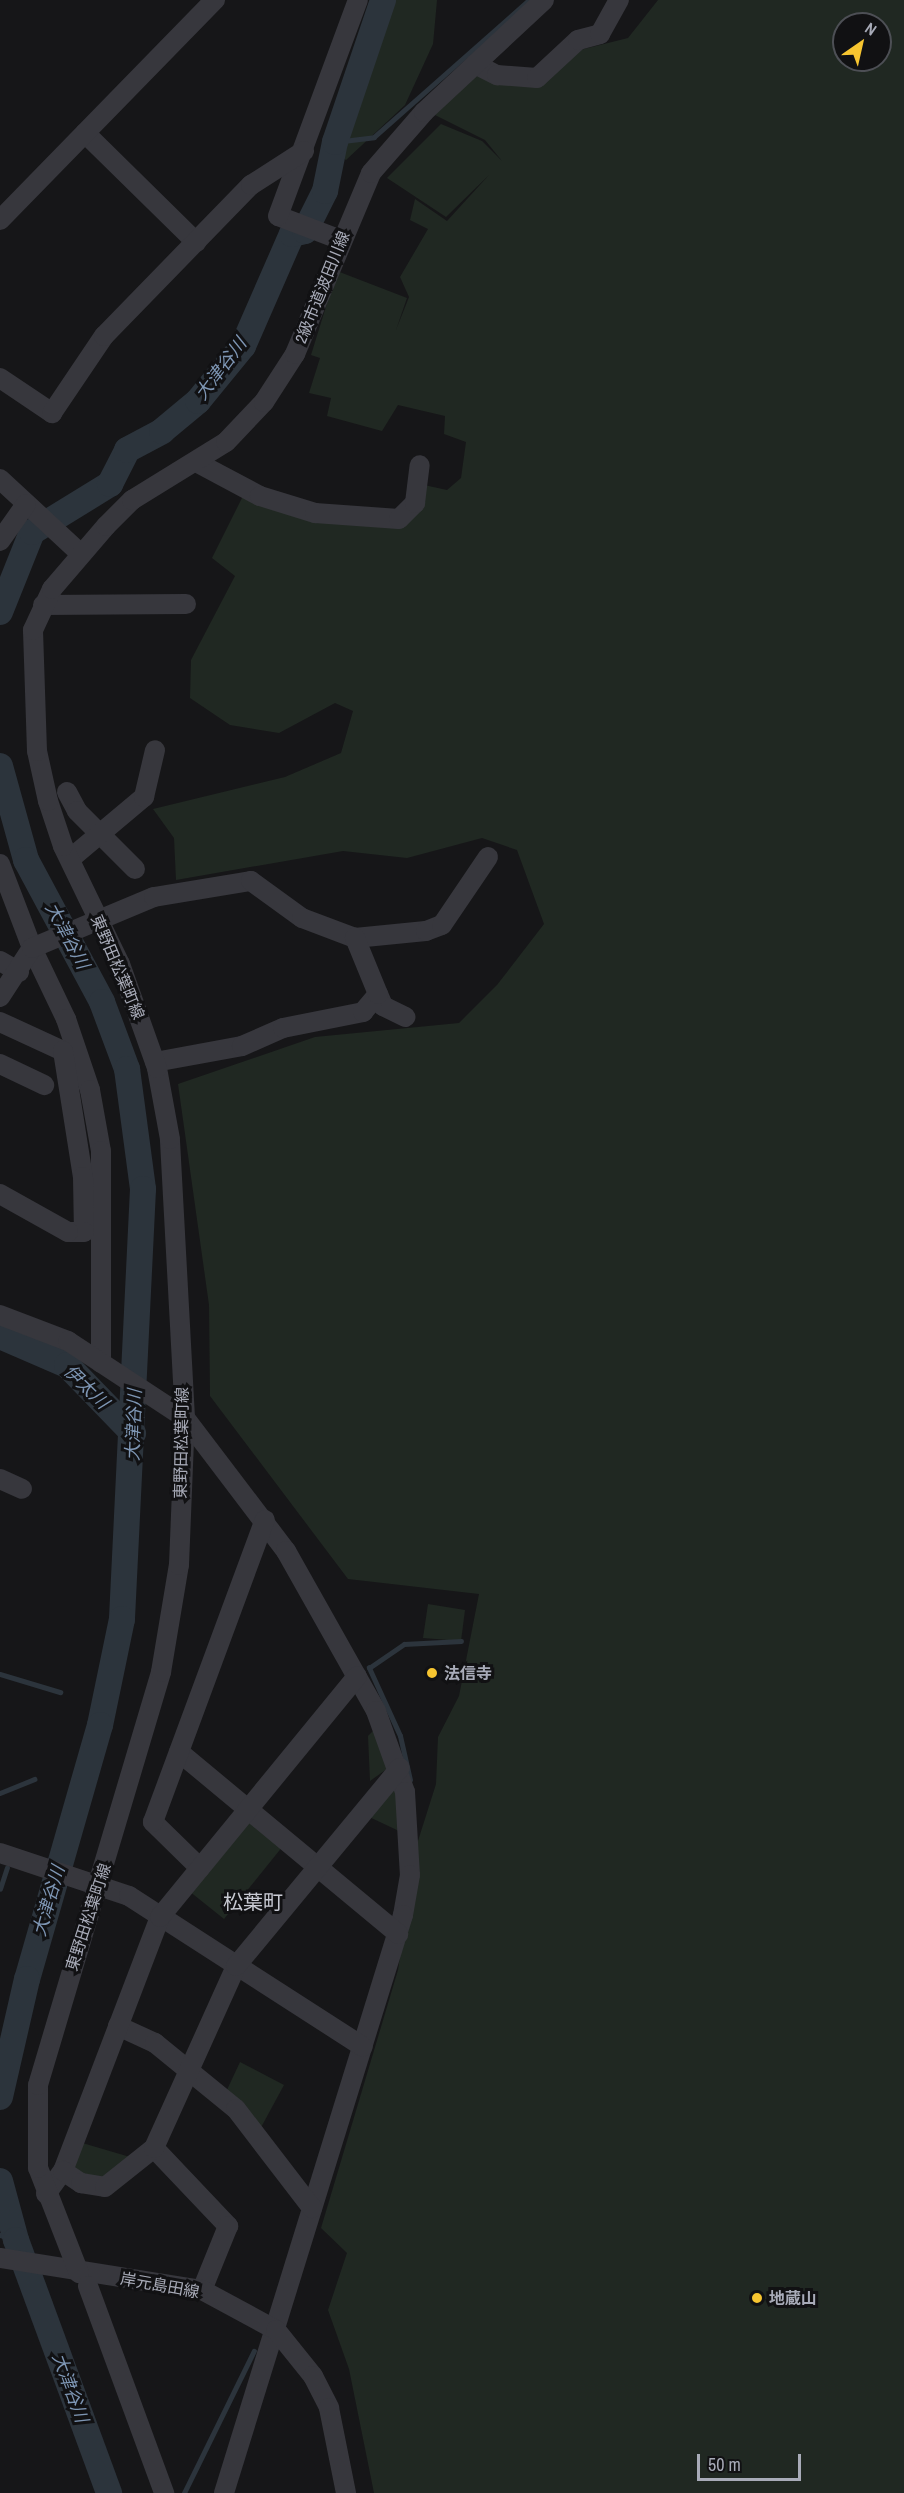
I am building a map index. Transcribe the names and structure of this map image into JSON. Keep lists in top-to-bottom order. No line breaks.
{"streets":{"street":["2級市道波田川線","東野田松葉町線","岸元島田線"]},"crossings":[["2級市道波田川線","東野田松葉町線"],["東野田松葉町線","岸元島田線"]],"districts":["松葉町"],"water":["大津谷川","伊太川"],"places":["法信寺","地蔵山"],"scale_bar":"50 m","north":"top right"}
